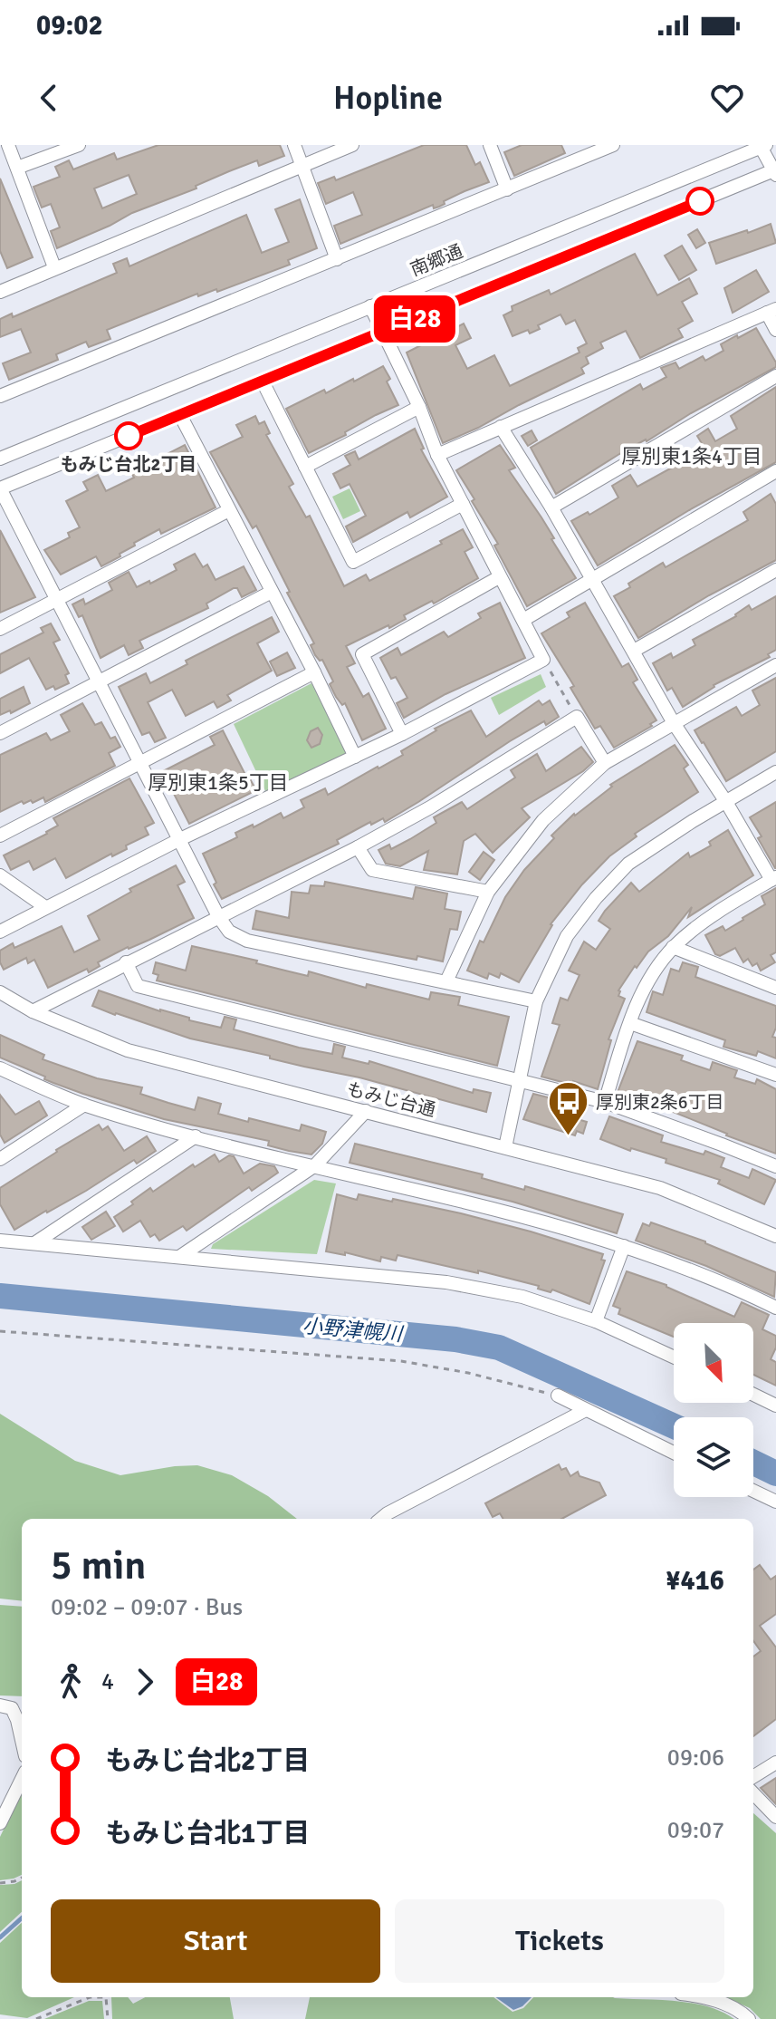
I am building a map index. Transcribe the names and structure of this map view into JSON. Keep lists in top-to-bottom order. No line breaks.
{"streets":{"street":["南郷通","もみじ台通"]},"districts":["厚別東1条4丁目","厚別東1条5丁目"],"water":["小野津幌川"],"places":{"other":["もみじ台北2丁目"],"bus stop":["厚別東2条6丁目"]},"lines":["bus line 白28"],"north":"bottom right","page":{"status":"09:02","header":"Hopline","on_map":"白28","heading":["5 min","09:02 – 09:07 · Bus","¥416"],"legs":["4","白28"],"list":[{"name":"もみじ台北2丁目","value":"09:06"},{"name":"もみじ台北1丁目","value":"09:07"}],"buttons":["Start","Tickets"]}}
